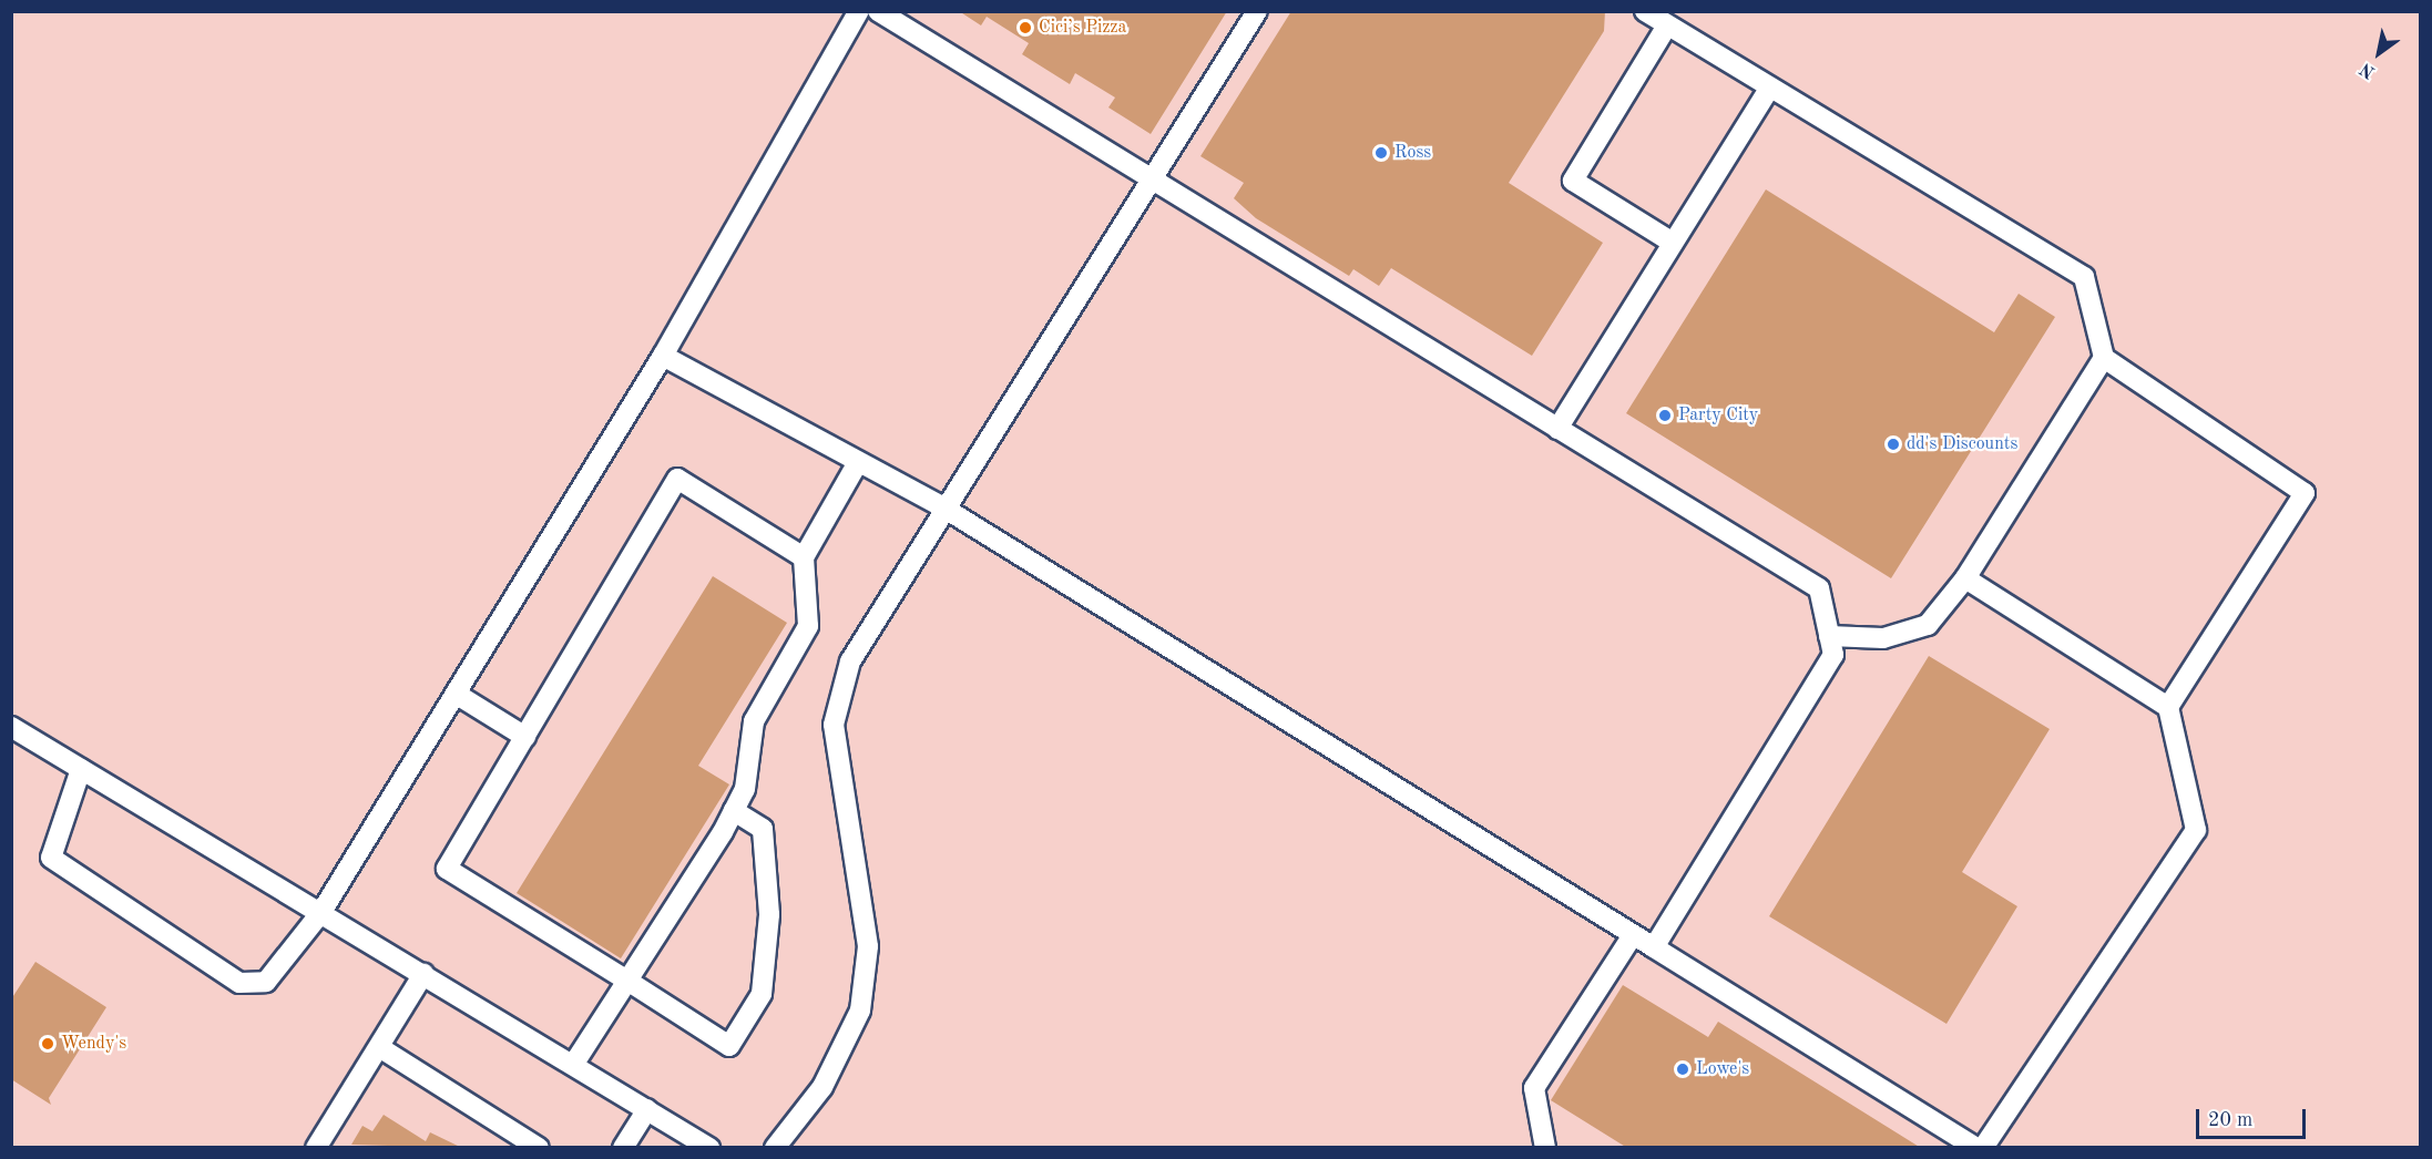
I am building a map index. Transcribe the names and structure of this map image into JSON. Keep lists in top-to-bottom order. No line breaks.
{"places":["Cici’s Pizza","Ross","Party City","dd's Discounts","Wendy's","Lowe's"],"scale_bar":"20 m","north":"bottom left"}
